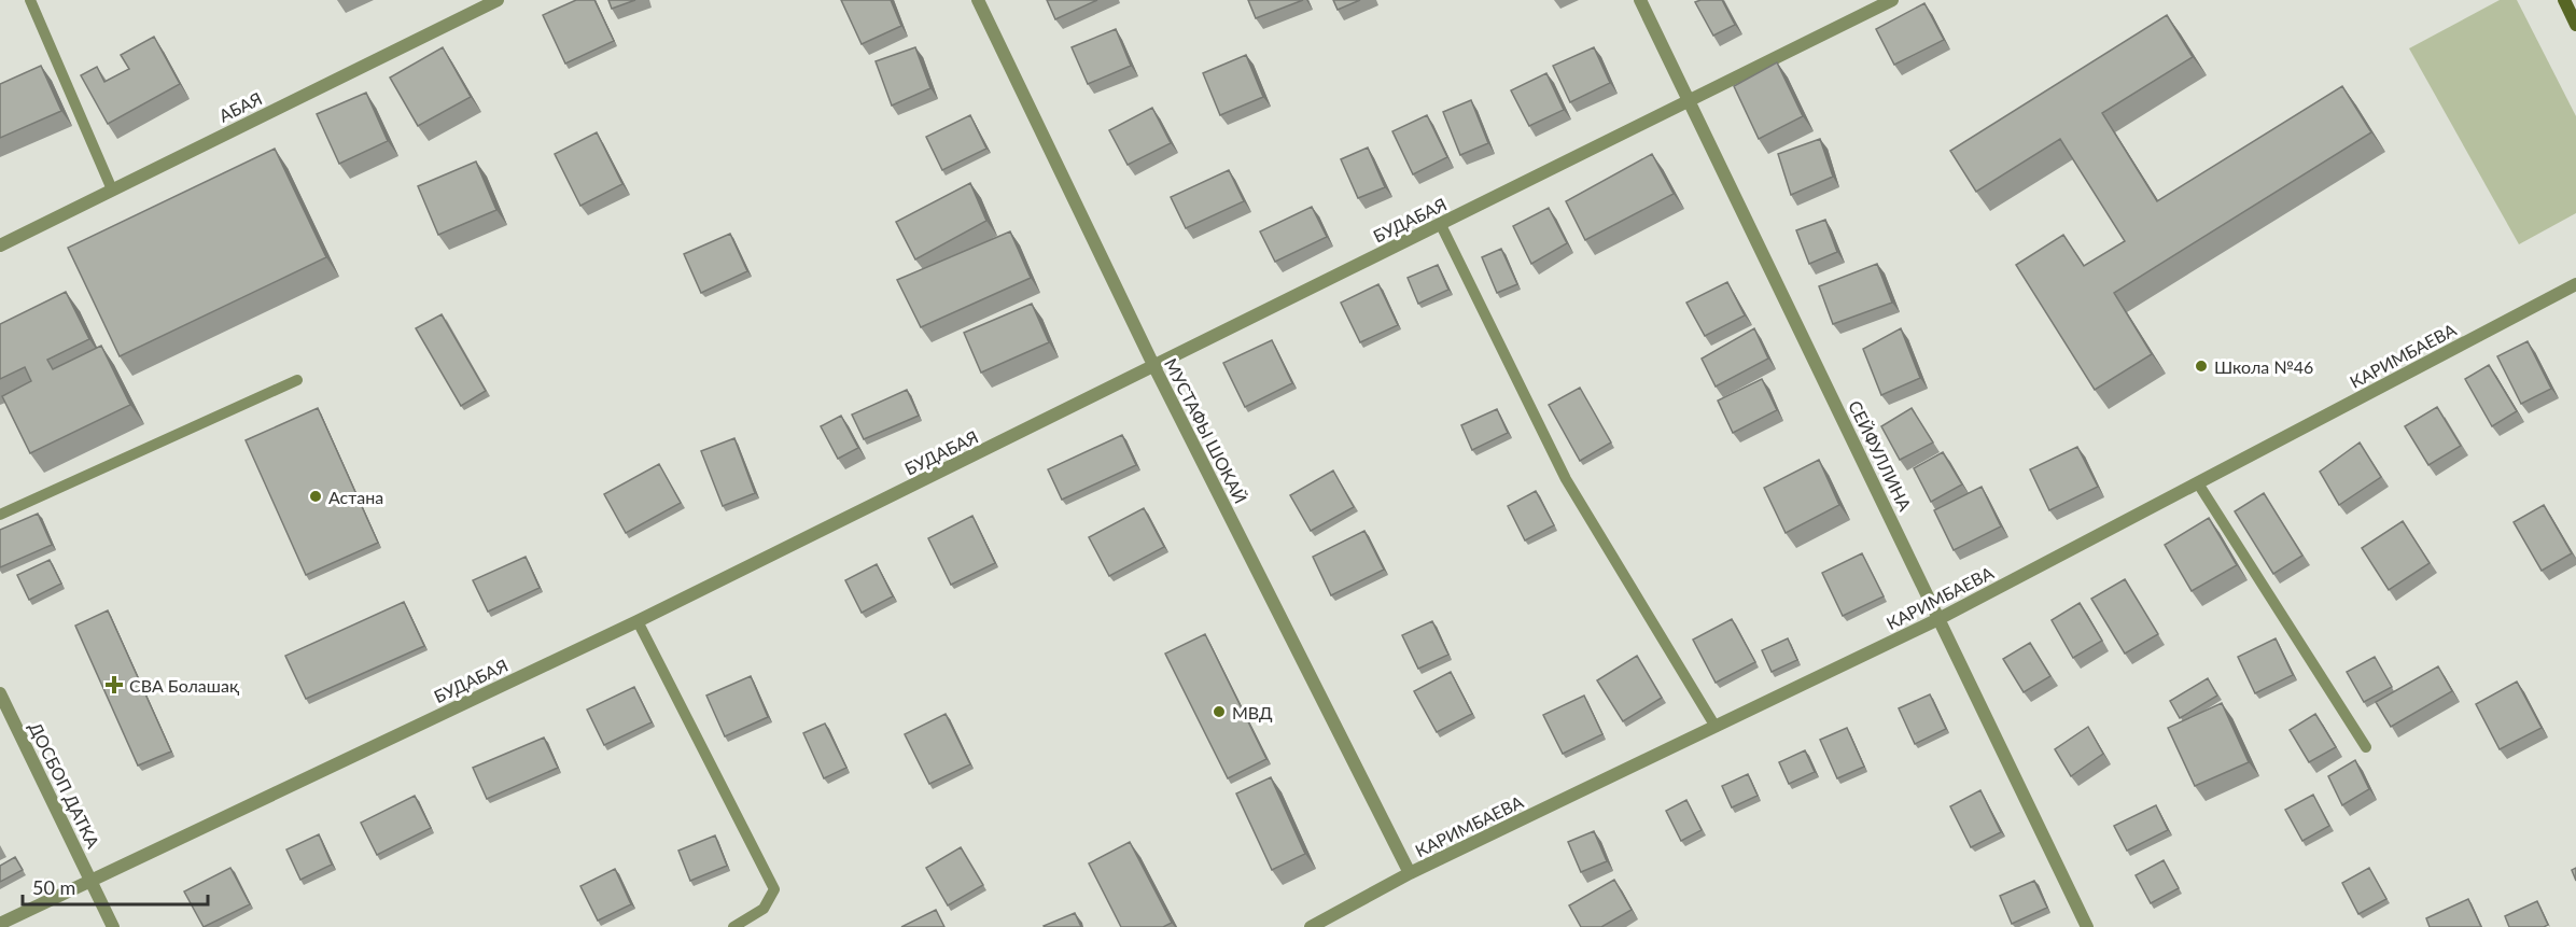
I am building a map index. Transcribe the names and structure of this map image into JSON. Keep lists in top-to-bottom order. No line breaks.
{"streets":{"street":["АБАЯ","БУДАБАЯ","КАРИМБАЕВА","МУСТАФЫ ШОКАЙ","СЕЙФУЛЛИНА","ДОСБОП ДАТКА"]},"crossings":[["БУДАБАЯ","МУСТАФЫ ШОКАЙ"],["БУДАБАЯ","СЕЙФУЛЛИНА"],["БУДАБАЯ","ДОСБОП ДАТКА"],["КАРИМБАЕВА","МУСТАФЫ ШОКАЙ"],["КАРИМБАЕВА","СЕЙФУЛЛИНА"]],"places":{"other":["Школа №46","Астана","МВД"],"health":["СВА Болашақ"]},"scale_bar":"50 m"}
